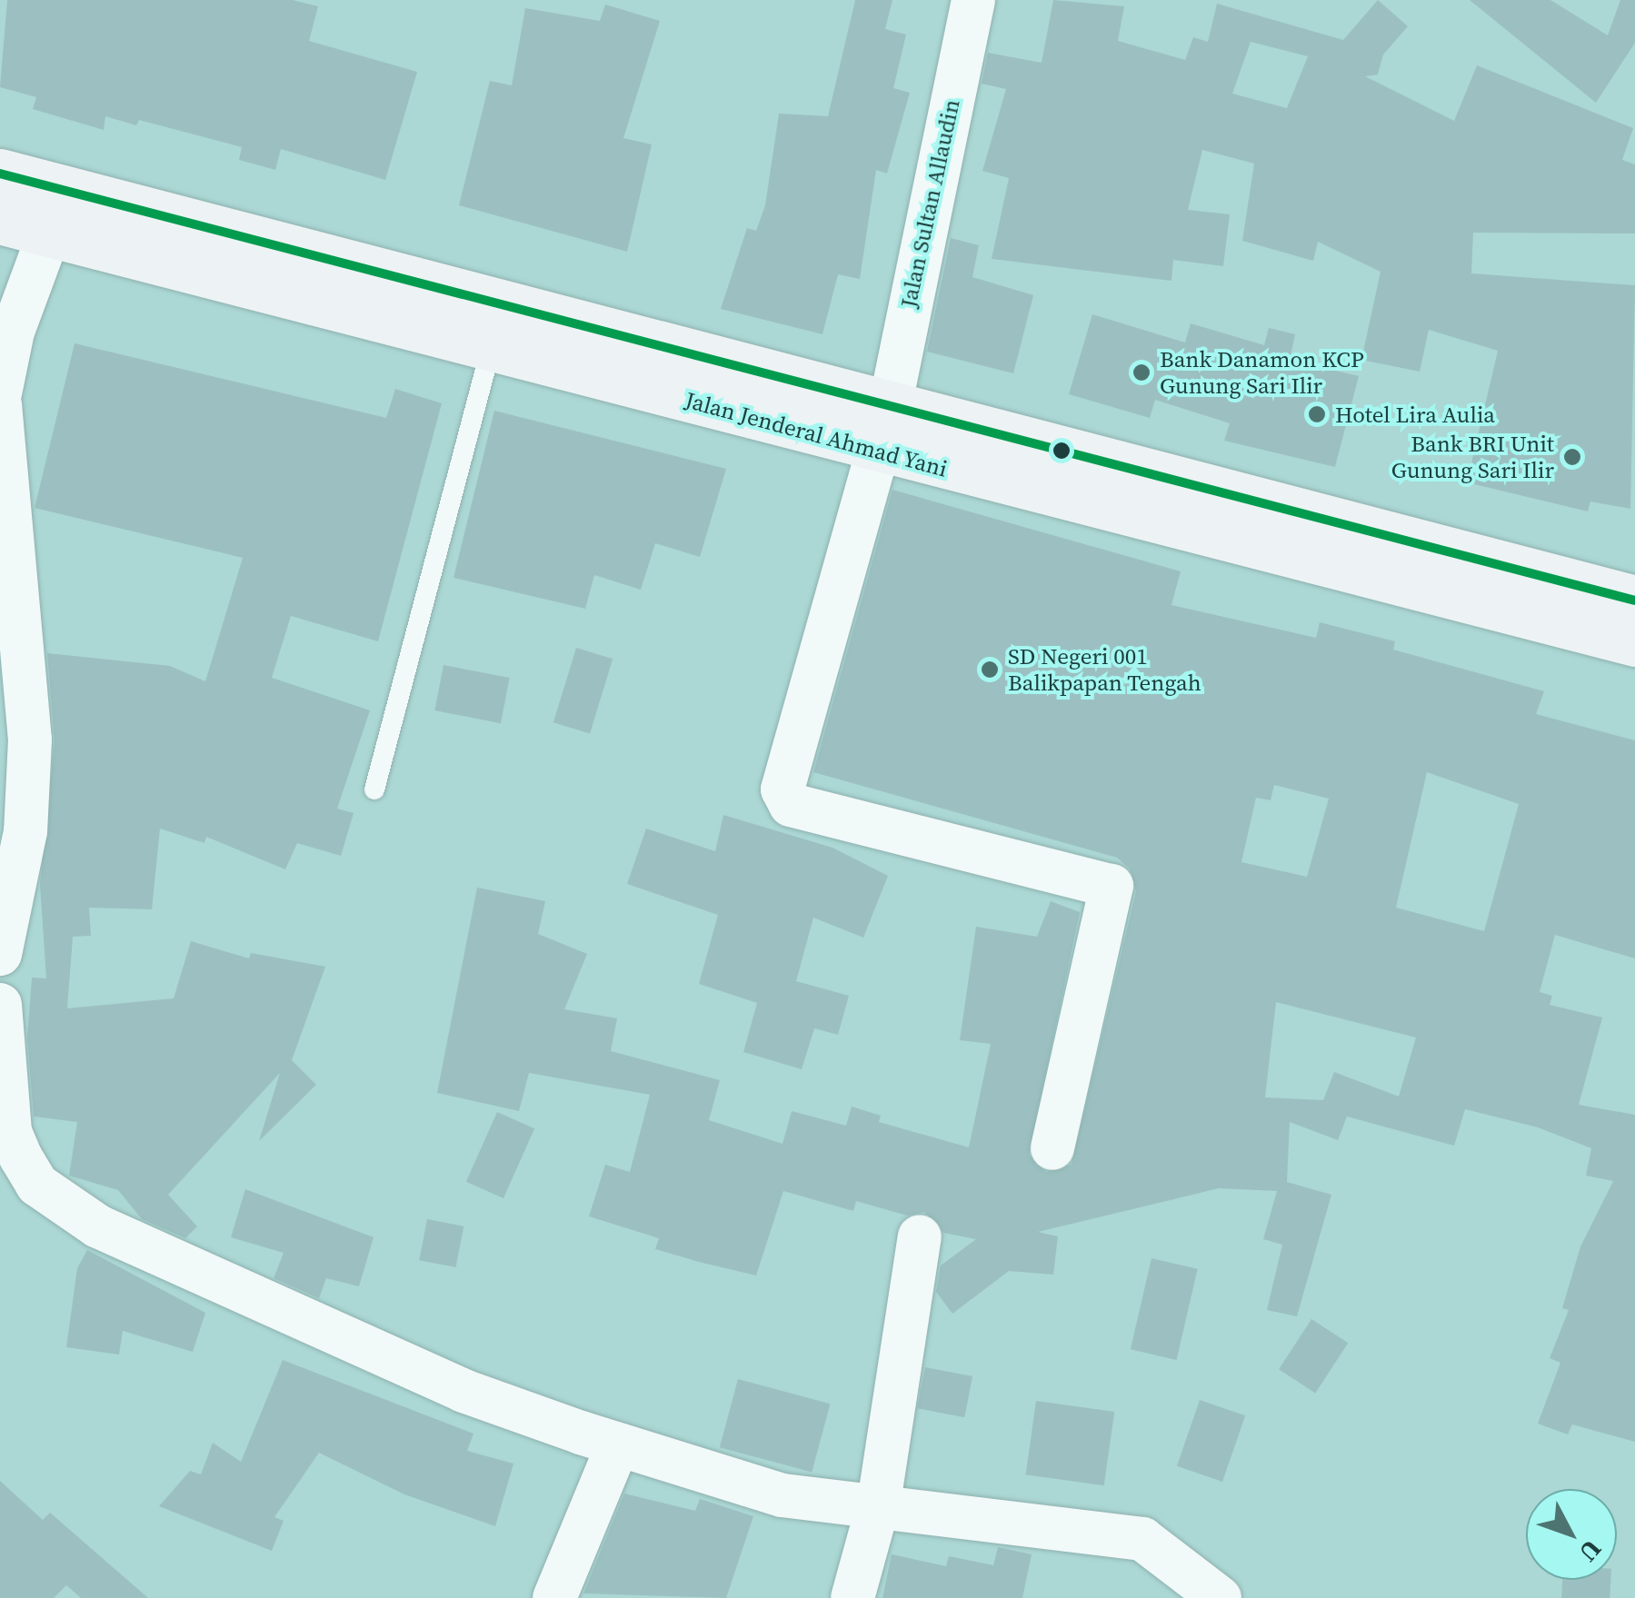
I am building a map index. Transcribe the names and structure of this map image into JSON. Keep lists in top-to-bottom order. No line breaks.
{"streets":{"main road":["Jalan Jenderal Ahmad Yani"],"street":["Jalan Sultan Allaudin"]},"crossings":[["Jalan Sultan Allaudin","Jalan Jenderal Ahmad Yani"]],"places":["Bank Danamon KCP Gunung Sari Ilir","Hotel Lira Aulia","Bank BRI Unit Gunung Sari Ilir","SD Negeri 001 Balikpapan Tengah"],"north":"bottom right"}
